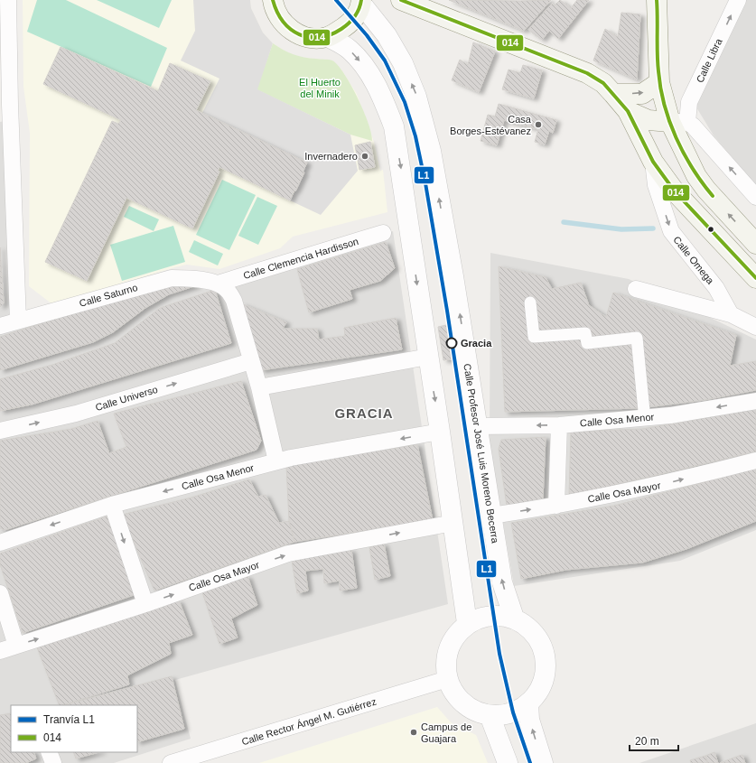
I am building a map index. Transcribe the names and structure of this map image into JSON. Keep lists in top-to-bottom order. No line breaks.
{"streets":{"street":["Calle Libra","Calle Clemencia Hardisson","Calle Omega","Calle Saturno","Calle Universo","Calle Osa Menor","Calle Profesor José Luis Moreno Becerra","Calle Osa Mayor","Calle Rector Ángel M. Gutiérrez"]},"crossings":[["Calle Clemencia Hardisson","Calle Saturno"],["Calle Osa Menor","Calle Profesor José Luis Moreno Becerra"],["Calle Profesor José Luis Moreno Becerra","Calle Osa Mayor"],["Calle Profesor José Luis Moreno Becerra","Calle Rector Ángel M. Gutiérrez"]],"one_way":["Calle Libra","Calle Universo","Calle Osa Mayor"],"districts":["GRACIA"],"parks":["El Huerto del Minik"],"places":["Casa Borges-Estévanez","Invernadero","Gracia","Campus de Guajara"],"lines":["tram line L1","transit line 014"],"legend":["Tranvía L1","014"],"scale_bar":"20 m"}
